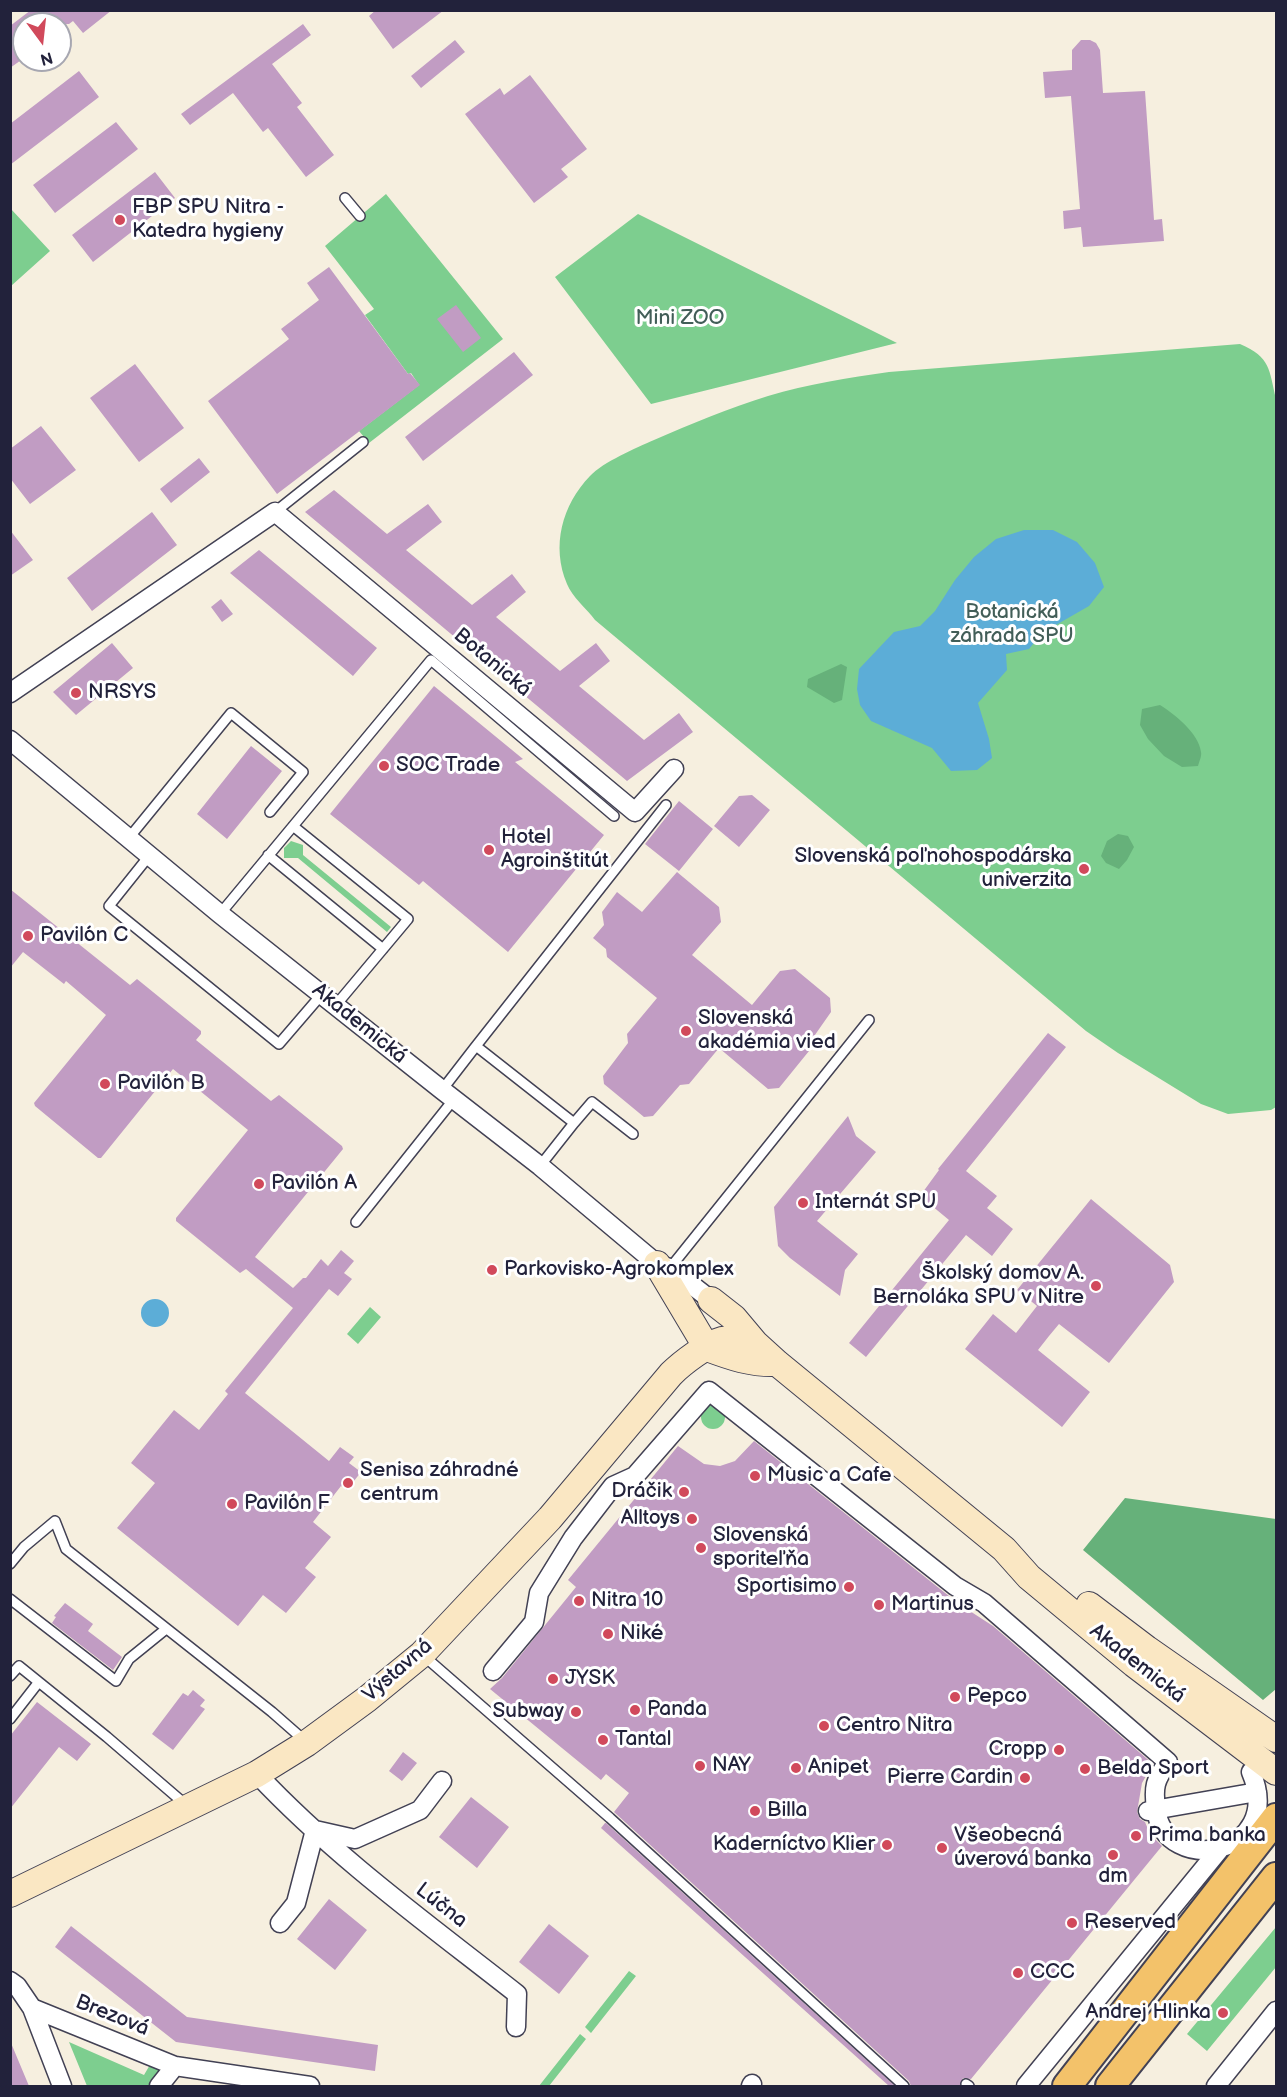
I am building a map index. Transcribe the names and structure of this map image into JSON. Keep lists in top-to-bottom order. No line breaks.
{"streets":{"street":["Botanická","Akademická","Výstavná","Lúčna","Brezová"]},"crossings":[["Akademická","Výstavná"],["Výstavná","Lúčna"]],"parks":["Mini ZOO","Botanická záhrada SPU"],"places":["FBP SPU Nitra - Katedra hygieny","NRSYS","SOC Trade","Hotel Agroinštitút","Slovenská poľnohospodárska univerzita","Pavilón C","Slovenská akadémia vied","Pavilón B","Pavilón A","Internát SPU","Parkovisko-Agrokomplex","Školský domov A. Bernoláka SPU v Nitre","Music a Cafe","Senisa záhradné centrum","Dráčik","Pavilón F","Alltoys","Slovenská sporiteľňa","Sportisimo","Nitra 10","Martinus","Niké","JYSK","Pepco","Panda","Subway","Centro Nitra","Tantal","Cropp","NAY","Anipet","Belda Sport","Pierre Cardin","Billa","Prima banka","Kaderníctvo Klier","Všeobecná úverová banka","dm","Reserved","CCC","Andrej Hlinka"],"north":"bottom"}
